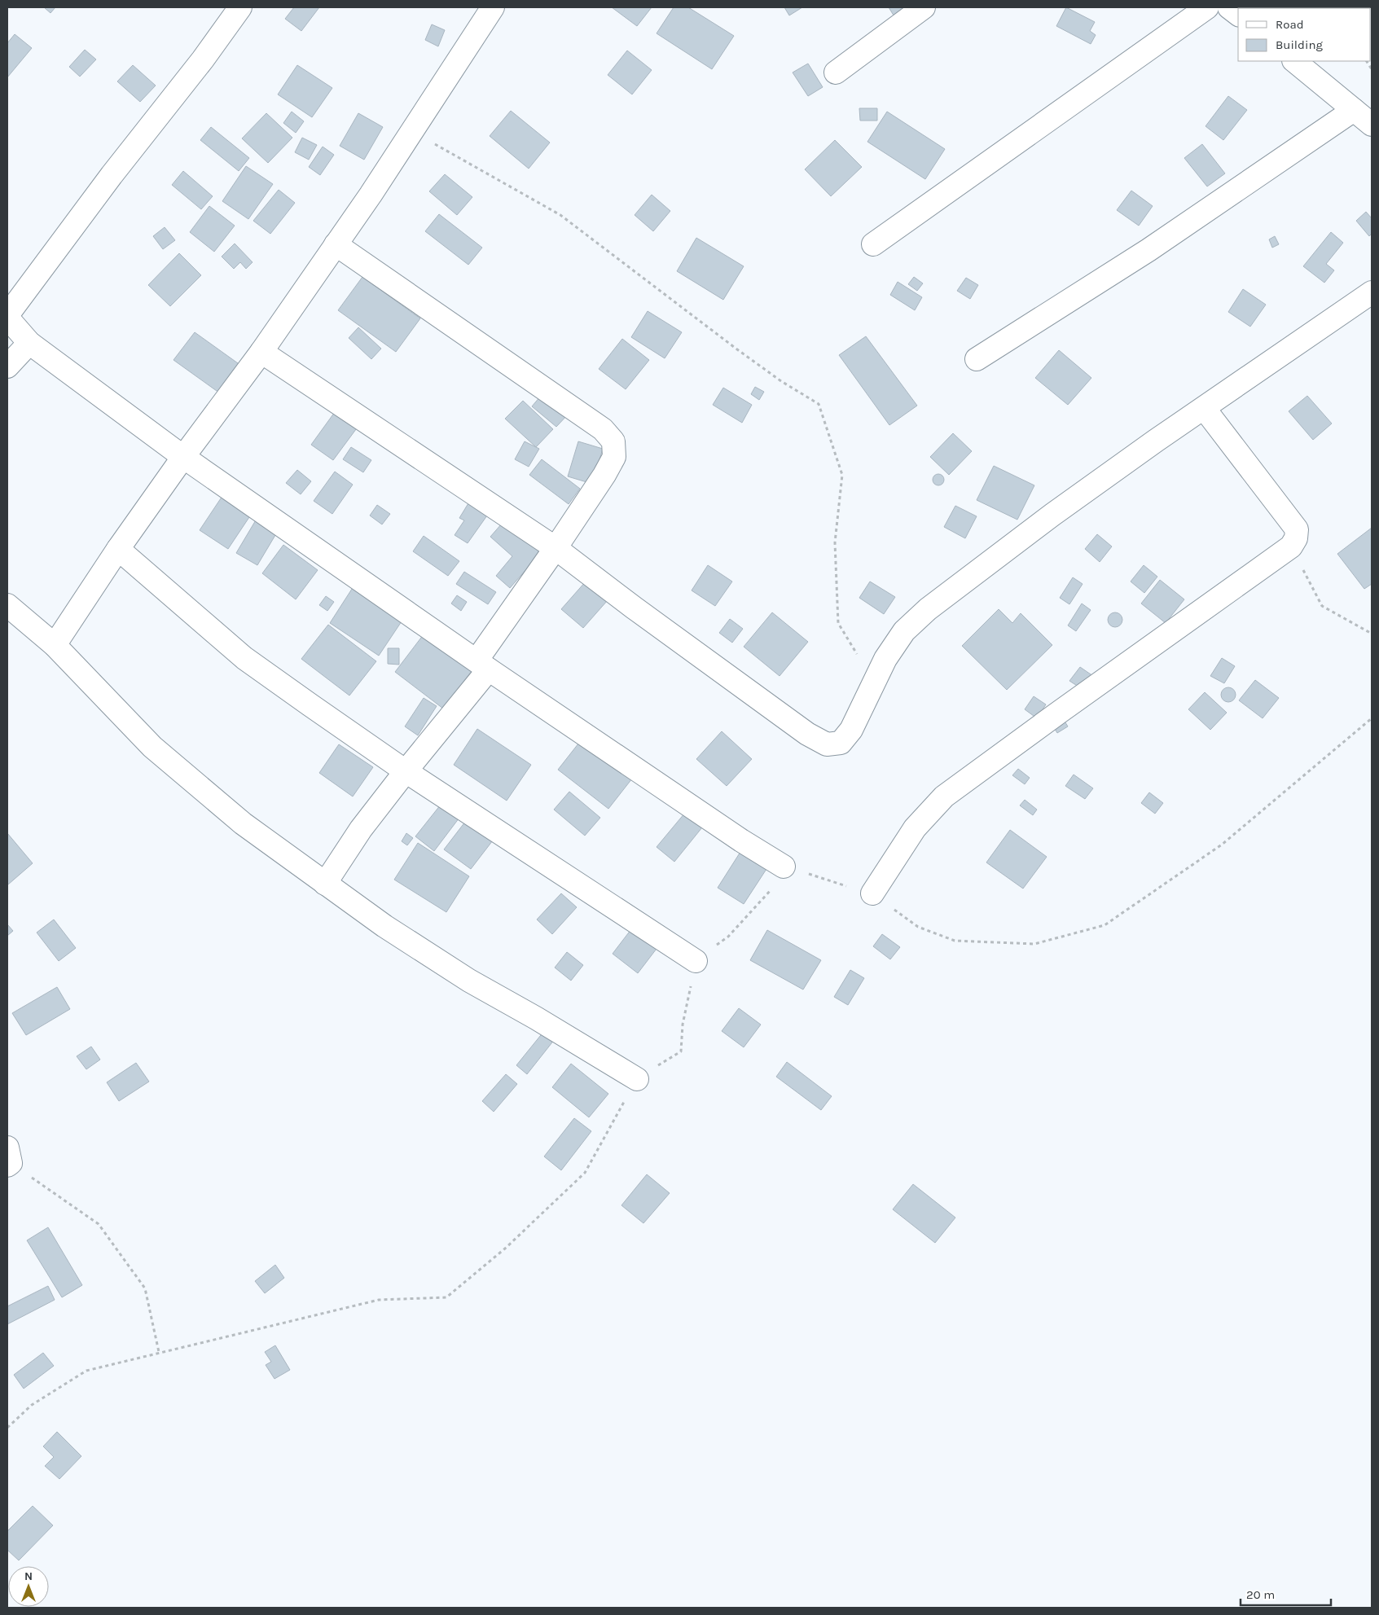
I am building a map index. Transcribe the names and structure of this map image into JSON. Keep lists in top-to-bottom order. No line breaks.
{"legend":["Road","Building"],"scale_bar":"20 m","north":"top"}
